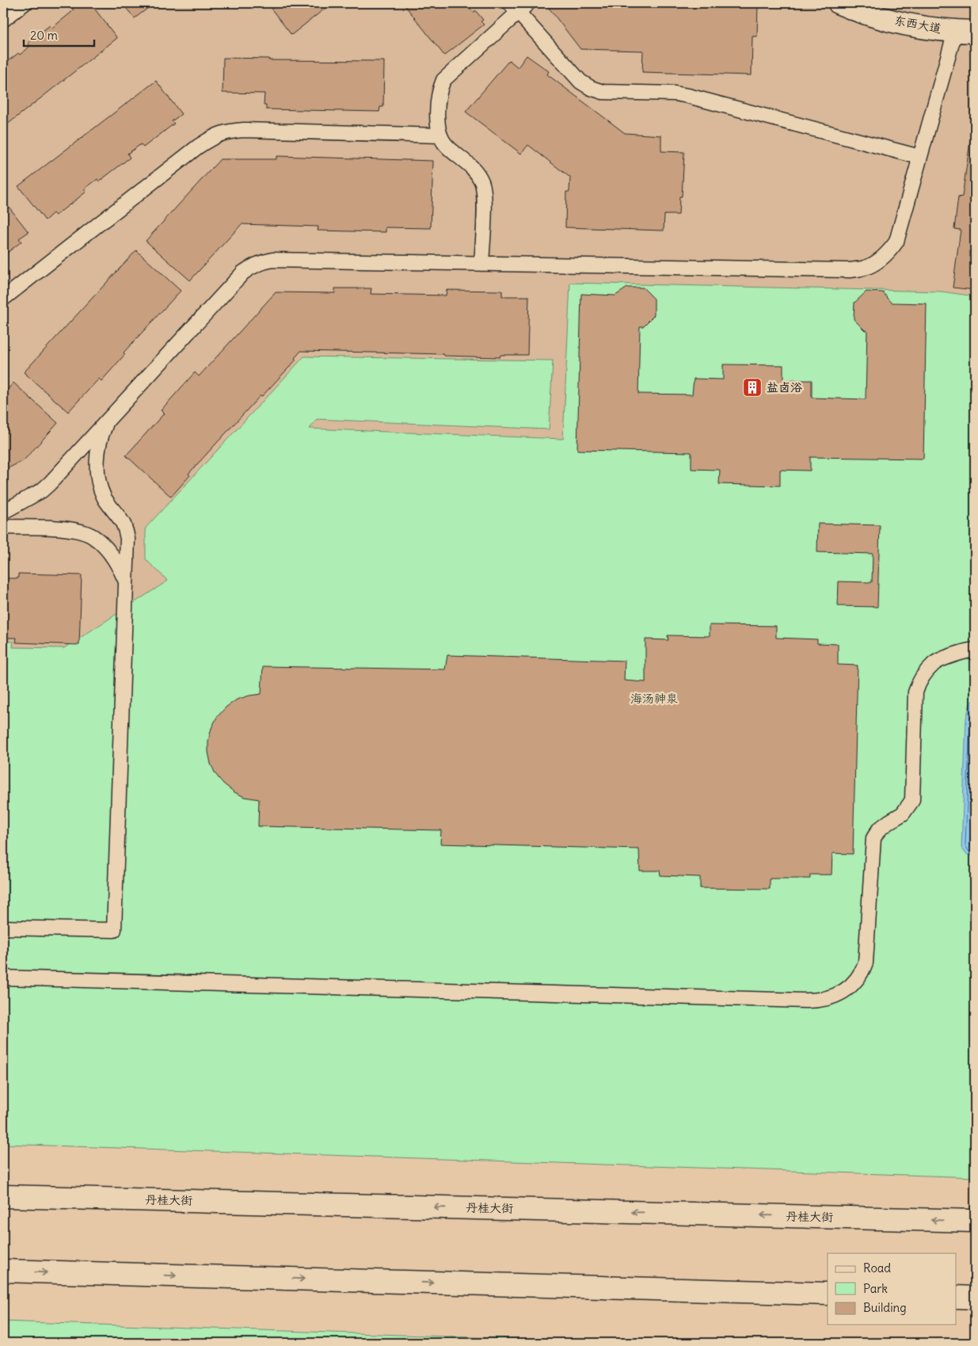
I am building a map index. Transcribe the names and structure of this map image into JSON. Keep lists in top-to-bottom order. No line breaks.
{"streets":{"main road":["东西大道","丹桂大街"]},"parks":["海汤神泉"],"places":{"building":["盐卤浴"]},"legend":["Road","Park","Building"],"scale_bar":"20 m"}
